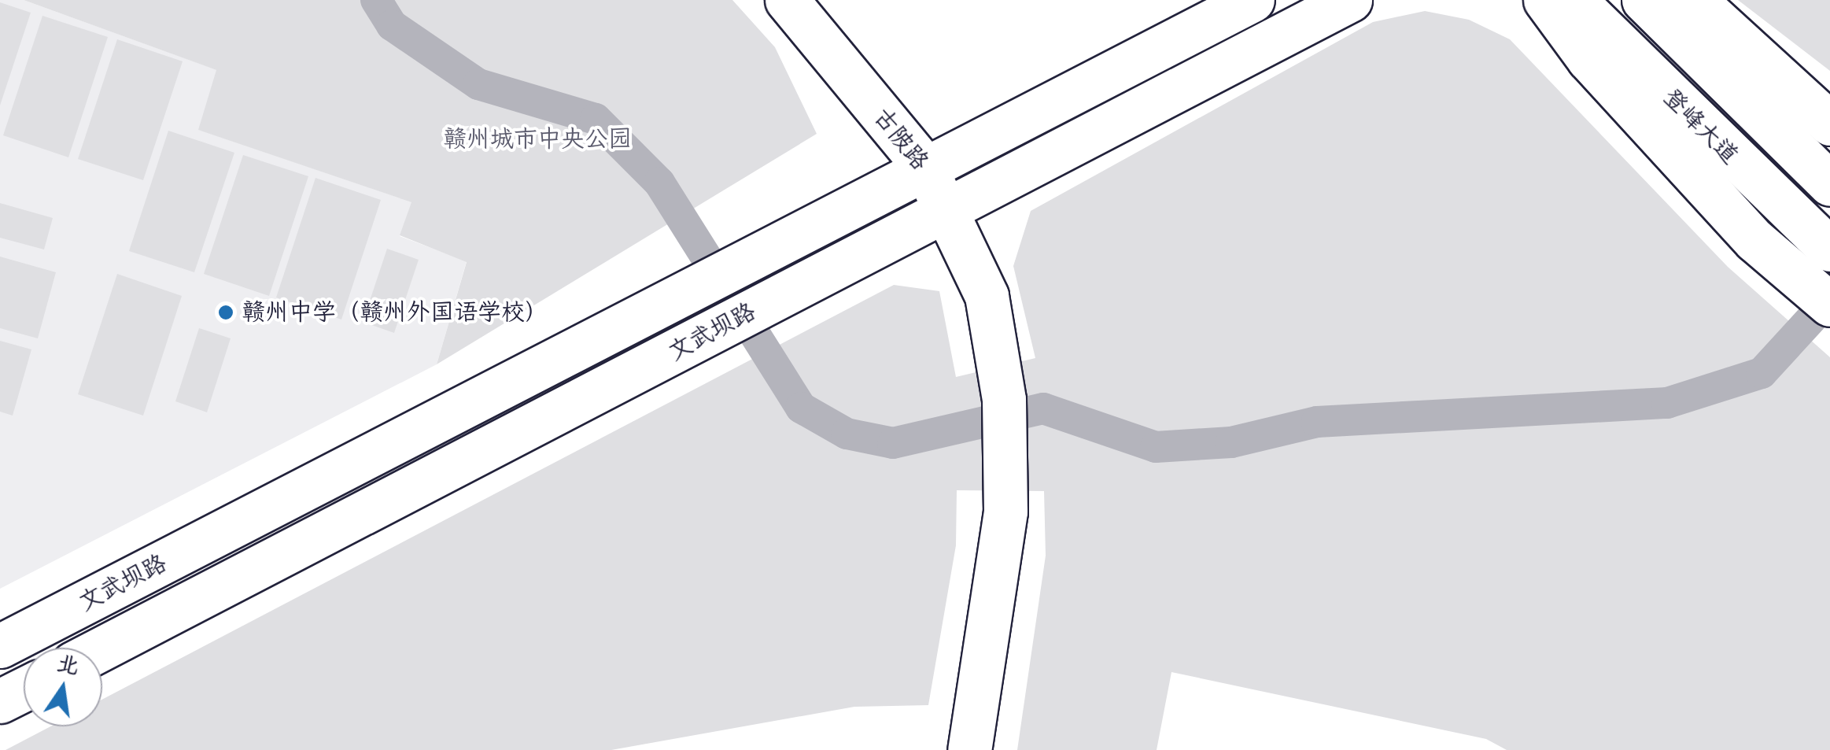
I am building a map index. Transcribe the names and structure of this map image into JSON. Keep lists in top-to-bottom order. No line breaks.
{"streets":{"main road":["登峰大道","古陂路","文武坝路"]},"crossings":[["古陂路","文武坝路"]],"parks":["赣州城市中央公园"],"places":["赣州中学（赣州外国语学校）"],"north":"top"}
